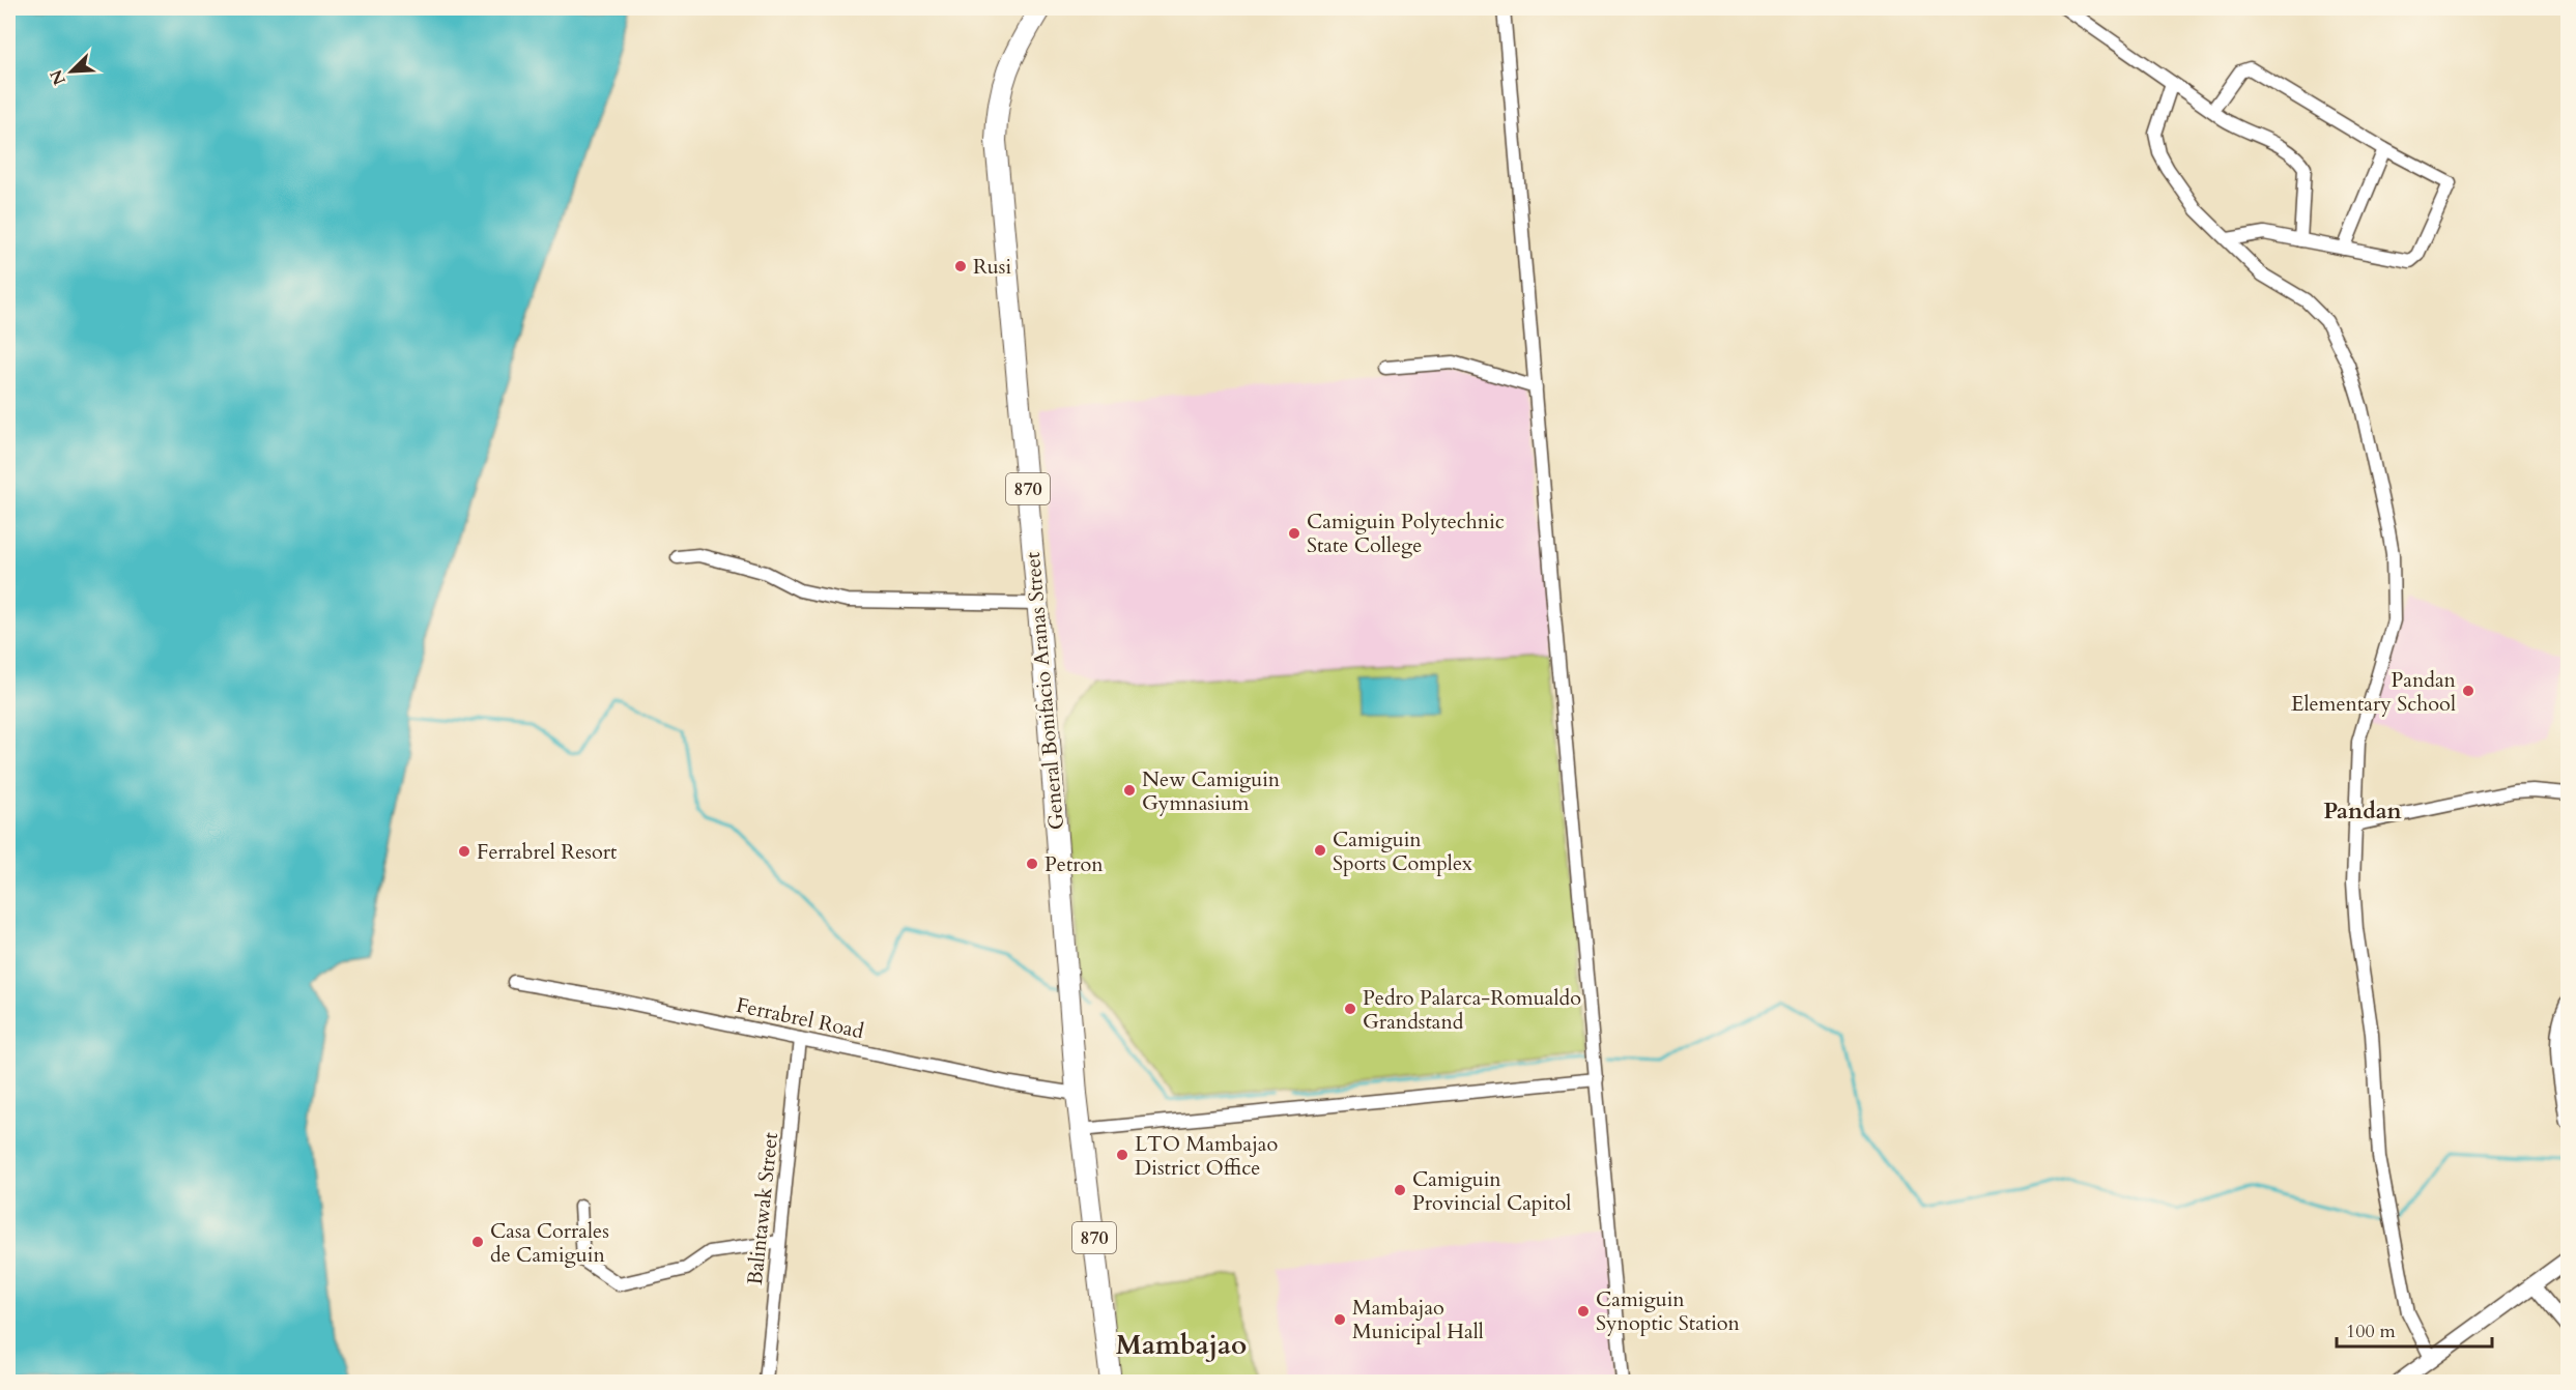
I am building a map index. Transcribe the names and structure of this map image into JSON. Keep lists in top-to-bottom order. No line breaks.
{"streets":{"main road":["870","General Bonifacio Aranas Street"],"street":["Ferrabrel Road","Balintawak Street"]},"crossings":[["General Bonifacio Aranas Street","Ferrabrel Road"],["Ferrabrel Road","Balintawak Street"]],"districts":["Pandan","Mambajao"],"places":["Rusi","Camiguin Polytechnic State College","Pandan Elementary School","New Camiguin Gymnasium","Camiguin Sports Complex","Ferrabrel Resort","Petron","Pedro Palarca-Romualdo Grandstand","LTO Mambajao District Office","Camiguin Provincial Capitol","Casa Corrales de Camiguin","Camiguin Synoptic Station","Mambajao Municipal Hall"],"scale_bar":"100 m","north":"bottom left"}
